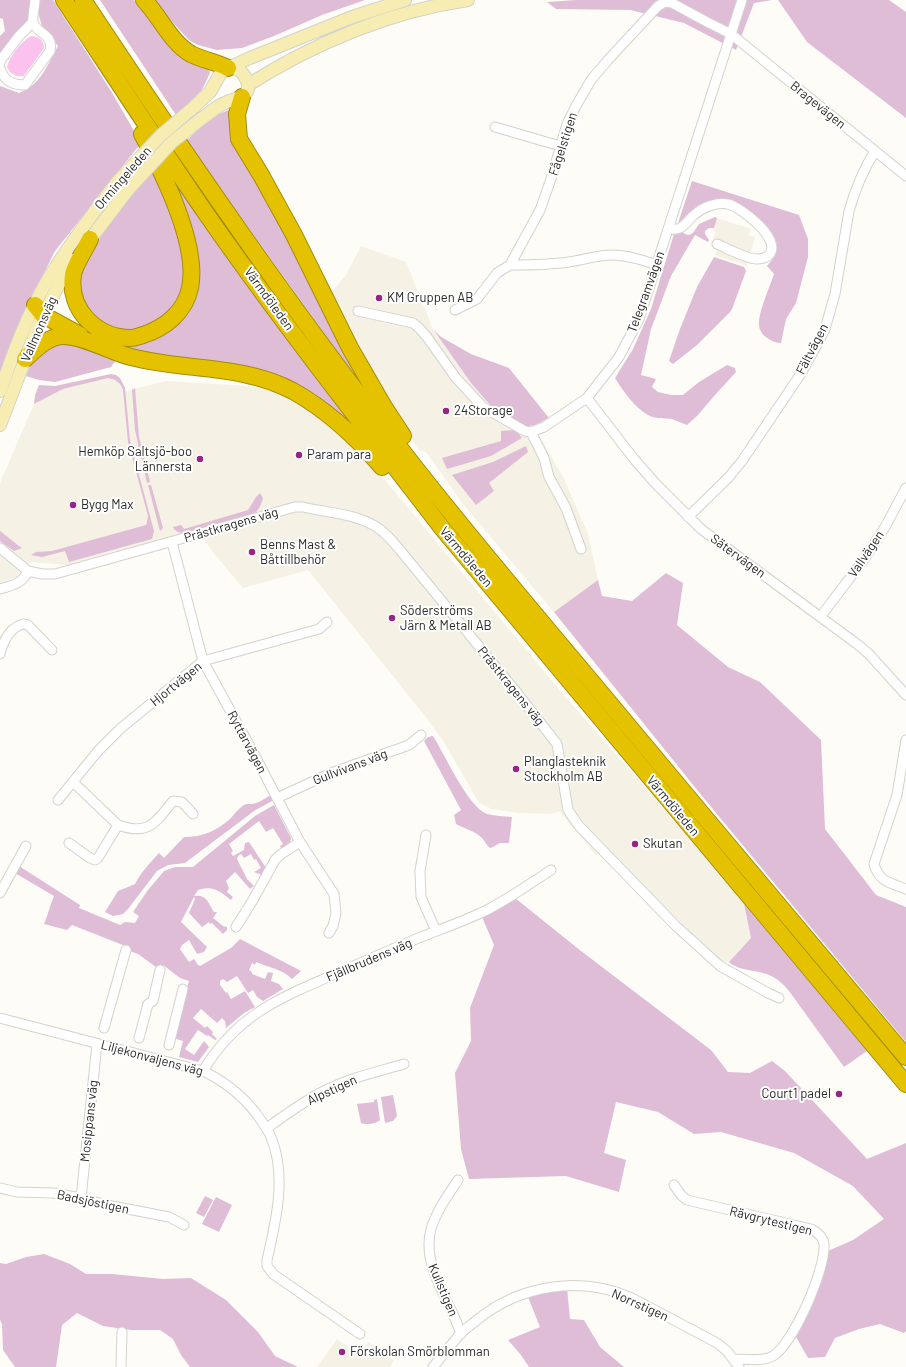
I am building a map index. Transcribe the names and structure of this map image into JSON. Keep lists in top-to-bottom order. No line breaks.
{"streets":{"highway":["Värmdöleden"],"main road":["Ormingeleden","Vallmonsväg"],"street":["Bragevägen","Fågelstigen","Telegramvägen","Fältvägen","Prästkragens väg","Vallvägen","Sätervägen","Hjortvägen","Ryttarvägen","Gullvivans väg","Fjällbrudens väg","Liljekonvaljens väg","Alpstigen","Mosippans väg","Badsjöstigen","Rävgrytestigen","Kullstigen","Norrstigen"]},"crossings":[["Bragevägen","Fågelstigen"],["Bragevägen","Telegramvägen"],["Bragevägen","Fältvägen"],["Fågelstigen","Telegramvägen"],["Ormingeleden","Vallmonsväg"],["Telegramvägen","Sätervägen"],["Fältvägen","Sätervägen"],["Prästkragens väg","Ryttarvägen"],["Vallvägen","Sätervägen"],["Hjortvägen","Ryttarvägen"],["Ryttarvägen","Gullvivans väg"],["Fjällbrudens väg","Liljekonvaljens väg"],["Liljekonvaljens väg","Alpstigen"],["Liljekonvaljens väg","Mosippans väg"],["Mosippans väg","Badsjöstigen"],["Rävgrytestigen","Norrstigen"],["Kullstigen","Norrstigen"]],"places":["KM Gruppen AB","24Storage","Param para","Hemköp Saltsjö-boo Lännersta","Bygg Max","Benns Mast & Båttillbehör","Söderströms Järn & Metall AB","Planglasteknik Stockholm AB","Skutan","Court1 padel","Förskolan Smörblomman"]}
